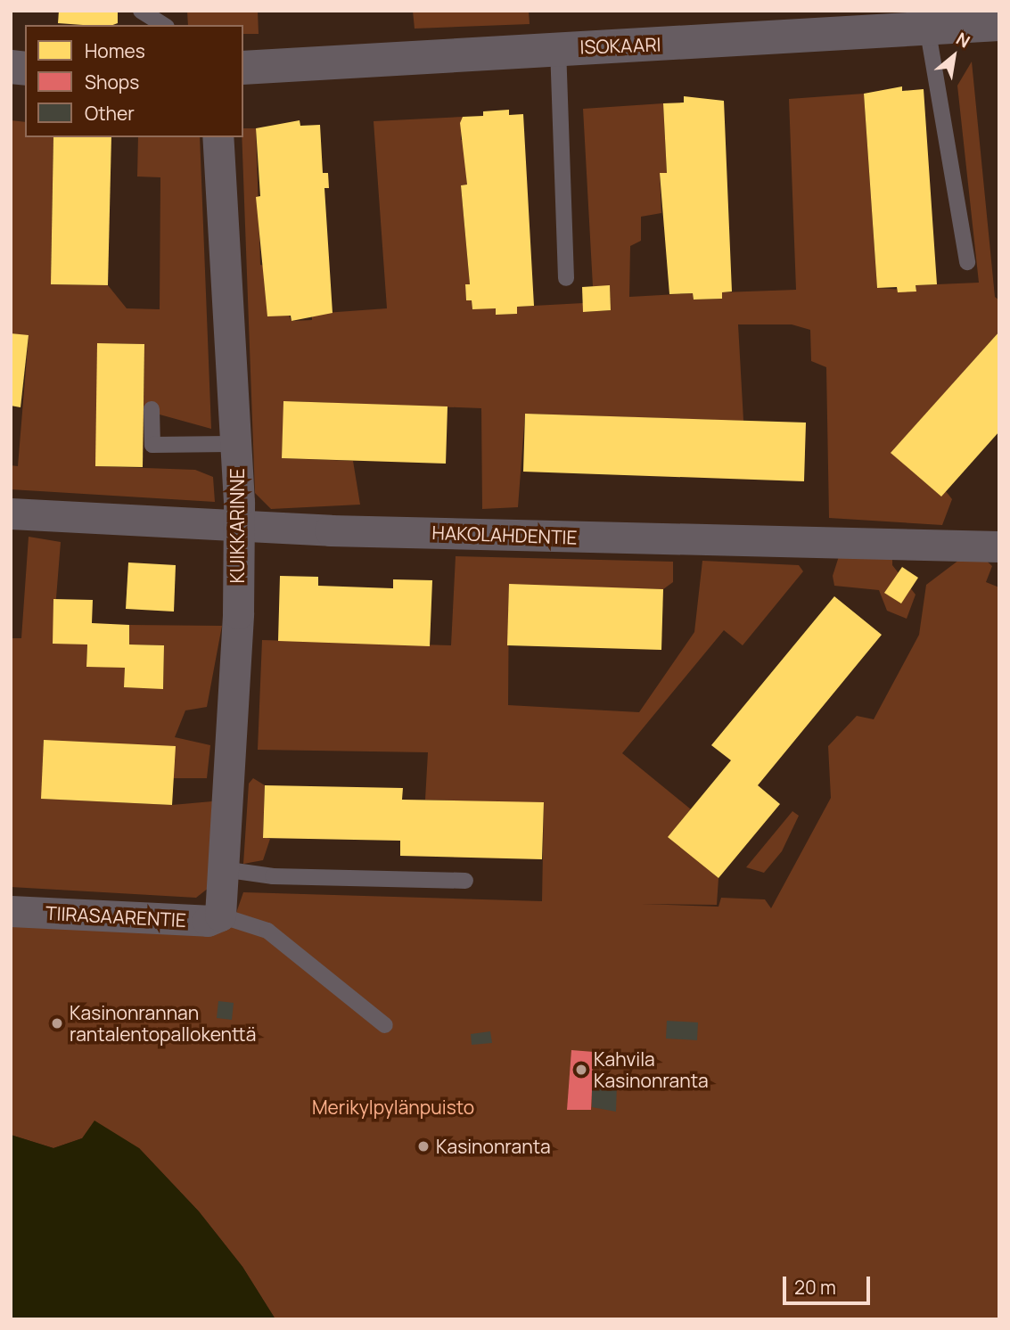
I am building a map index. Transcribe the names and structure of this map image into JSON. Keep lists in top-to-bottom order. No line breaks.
{"streets":{"street":["ISOKAARI","KUIKKARINNE","HAKOLAHDENTIE","TIIRASAARENTIE"]},"crossings":[["KUIKKARINNE","HAKOLAHDENTIE"],["KUIKKARINNE","TIIRASAARENTIE"]],"parks":["Merikylpylänpuisto"],"places":["Kasinonrannan rantalentopallokenttä","Kahvila Kasinonranta","Kasinonranta"],"legend":["Homes","Shops","Other"],"scale_bar":"20 m","north":"top right"}
